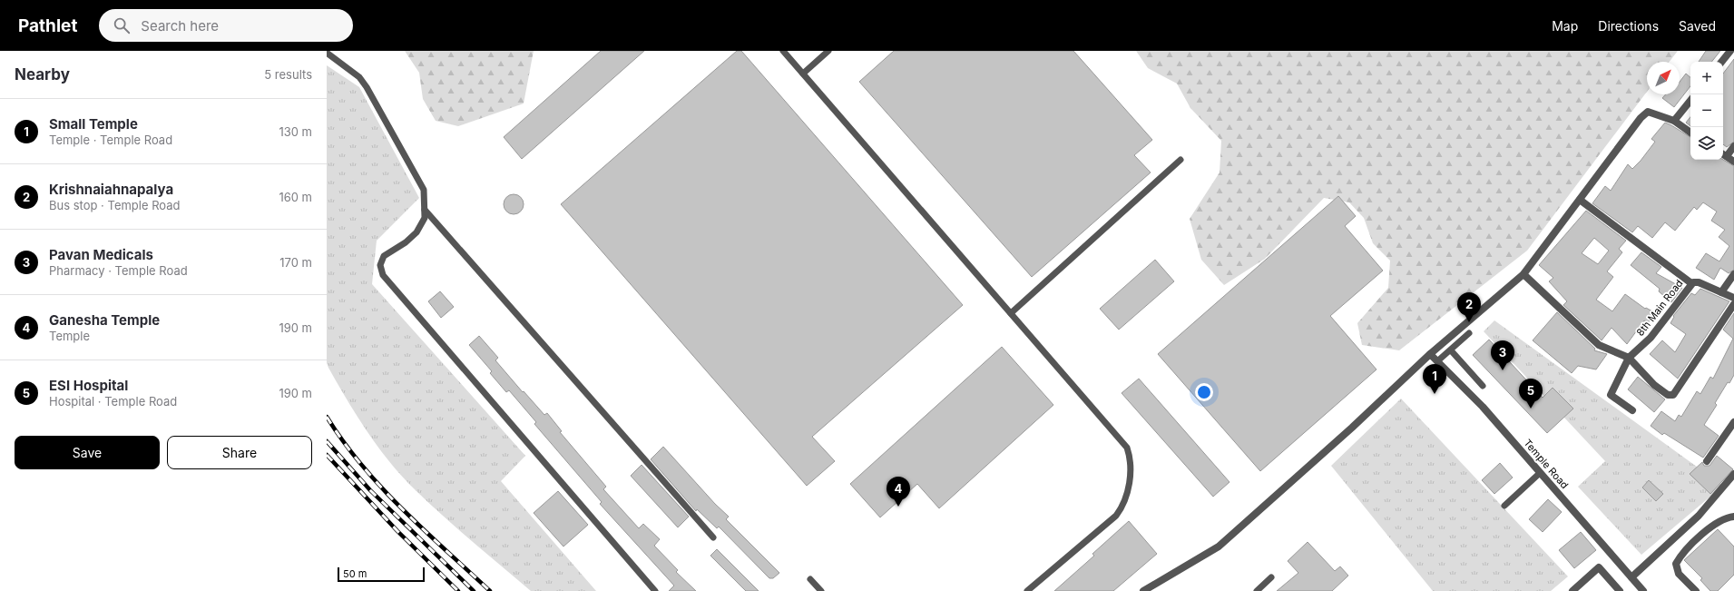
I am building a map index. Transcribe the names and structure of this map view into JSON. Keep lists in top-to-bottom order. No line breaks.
{"streets":{"street":["8th Main Road","Temple Road"]},"scale_bar":"50 m","north":"top right","page":{"header":"Pathlet","search":"Search here","nav":["Map","Directions","Saved"],"heading":["Nearby","5 results"],"map_buttons":["+","−"],"list":[{"mark":"1","name":"Small Temple","note":"Temple · Temple Road","value":"130 m"},{"mark":"2","name":"Krishnaiahnapalya","note":"Bus stop · Temple Road","value":"160 m"},{"mark":"3","name":"Pavan Medicals","note":"Pharmacy · Temple Road","value":"170 m"},{"mark":"4","name":"Ganesha Temple","note":"Temple","value":"190 m"},{"mark":"5","name":"ESI Hospital","note":"Hospital · Temple Road","value":"190 m"}],"pins":["2","3","1","5","4"],"buttons":["Save","Share"],"scale":"50 m"}}
